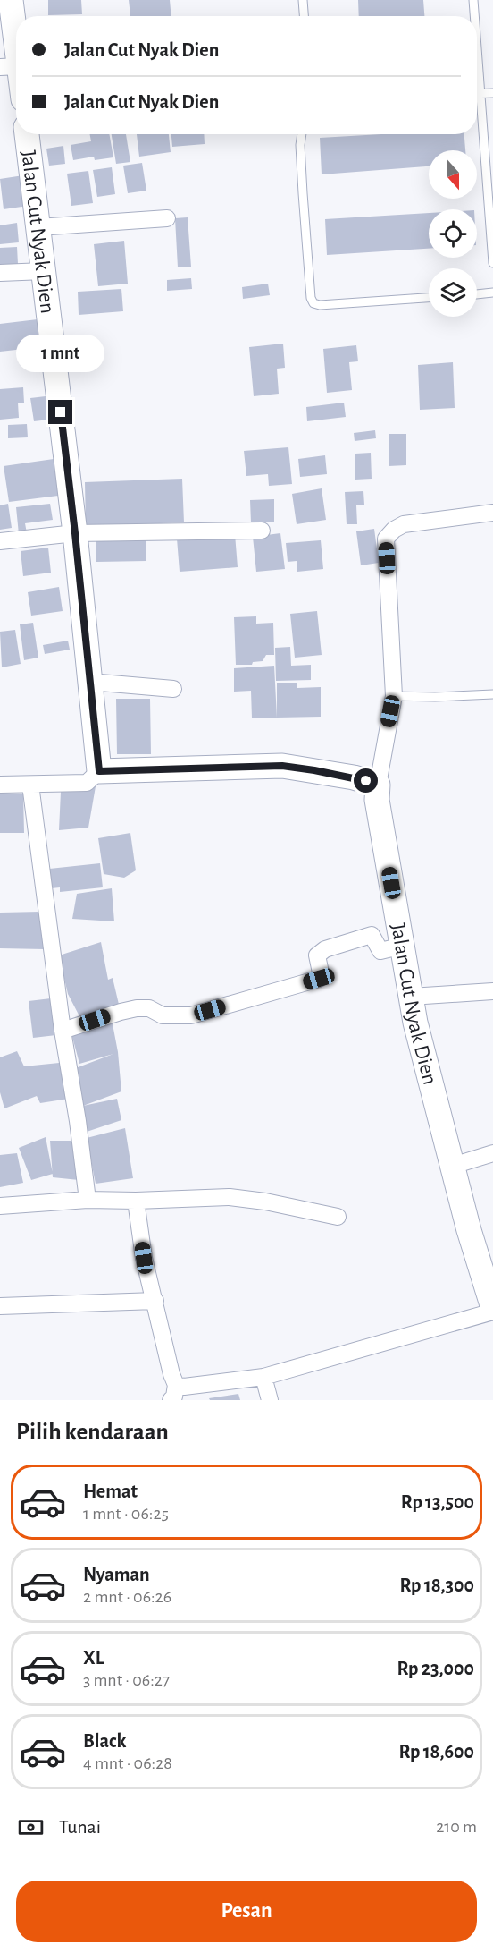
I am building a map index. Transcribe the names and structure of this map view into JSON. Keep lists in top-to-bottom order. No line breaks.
{"streets":{"street":["Jalan Cut Nyak Dien"]},"north":"bottom","page":{"banner":["Jalan Cut Nyak Dien","Jalan Cut Nyak Dien"],"bubble":"1 mnt","heading":"Pilih kendaraan","list":[{"name":"Hemat","note":"1 mnt · 06:25","value":"Rp 13,500"},{"name":"Nyaman","note":"2 mnt · 06:26","value":"Rp 18,300"},{"name":"XL","note":"3 mnt · 06:27","value":"Rp 23,000"},{"name":"Black","note":"4 mnt · 06:28","value":"Rp 18,600"}],"pay":["Tunai","210 m"],"buttons":"Pesan"}}
